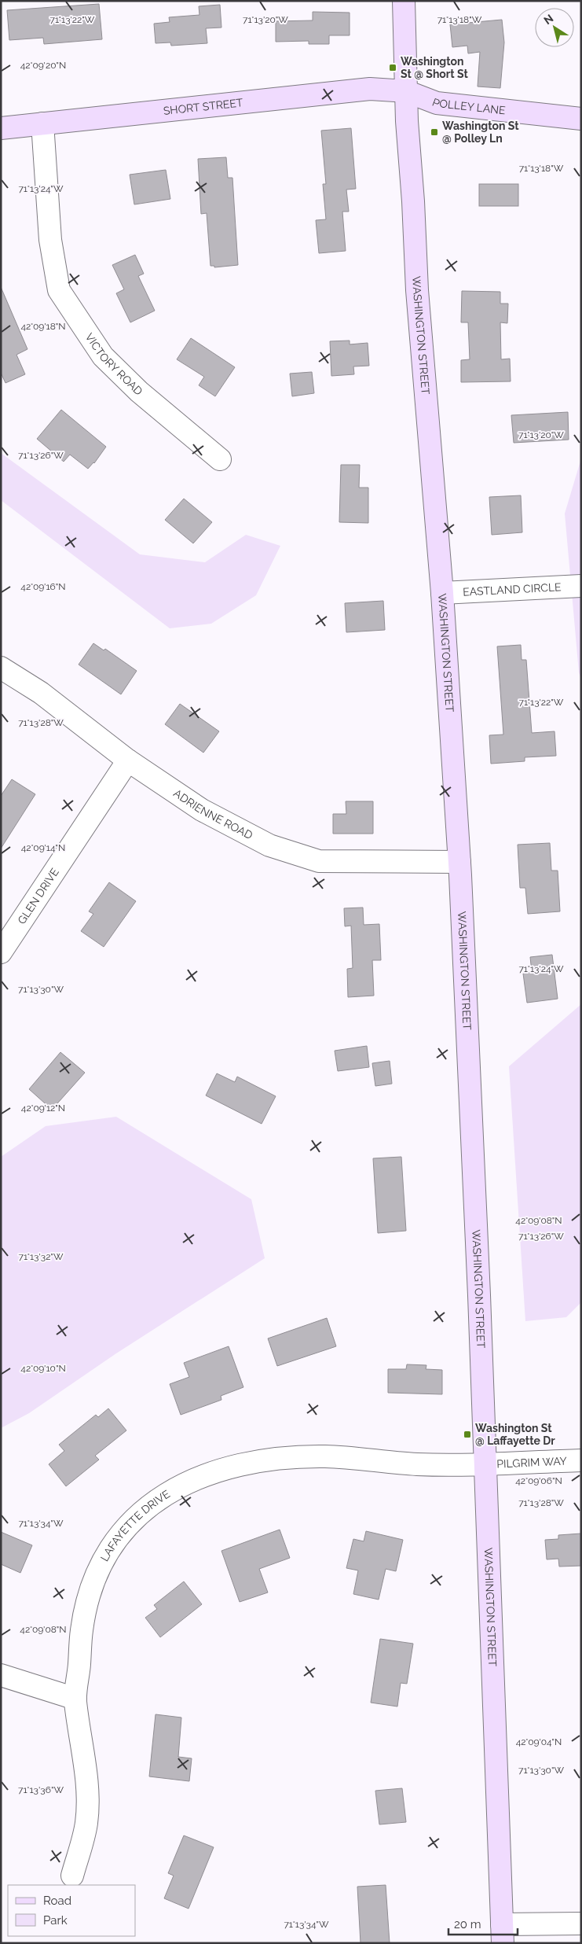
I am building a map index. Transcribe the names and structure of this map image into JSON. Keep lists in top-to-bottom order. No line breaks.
{"streets":{"main road":["POLLEY LANE","SHORT STREET","WASHINGTON STREET"],"street":["VICTORY ROAD","EASTLAND CIRCLE","ADRIENNE ROAD","GLEN DRIVE","PILGRIM WAY","LAFAYETTE DRIVE"]},"crossings":[["POLLEY LANE","SHORT STREET"],["POLLEY LANE","WASHINGTON STREET"],["SHORT STREET","WASHINGTON STREET"],["SHORT STREET","VICTORY ROAD"],["WASHINGTON STREET","EASTLAND CIRCLE"],["WASHINGTON STREET","ADRIENNE ROAD"],["WASHINGTON STREET","PILGRIM WAY"],["WASHINGTON STREET","LAFAYETTE DRIVE"],["ADRIENNE ROAD","GLEN DRIVE"],["PILGRIM WAY","LAFAYETTE DRIVE"]],"places":{"transit":["Washington St @ Short St","Washington St @ Polley Ln","Washington St @ Laffayette Dr"]},"legend":["Road","Park"],"scale_bar":"20 m","north":"top left","coordinates":["71°13'22\"W","71°13'20\"W","71°13'18\"W","42°09'20\"N","71°13'24\"W","42°09'18\"N","71°13'26\"W","42°09'16\"N","71°13'28\"W","42°09'14\"N","71°13'30\"W","42°09'12\"N","42°09'08\"N","71°13'32\"W","42°09'10\"N","42°09'06\"N","71°13'34\"W","42°09'04\"N","71°13'36\"W"]}
